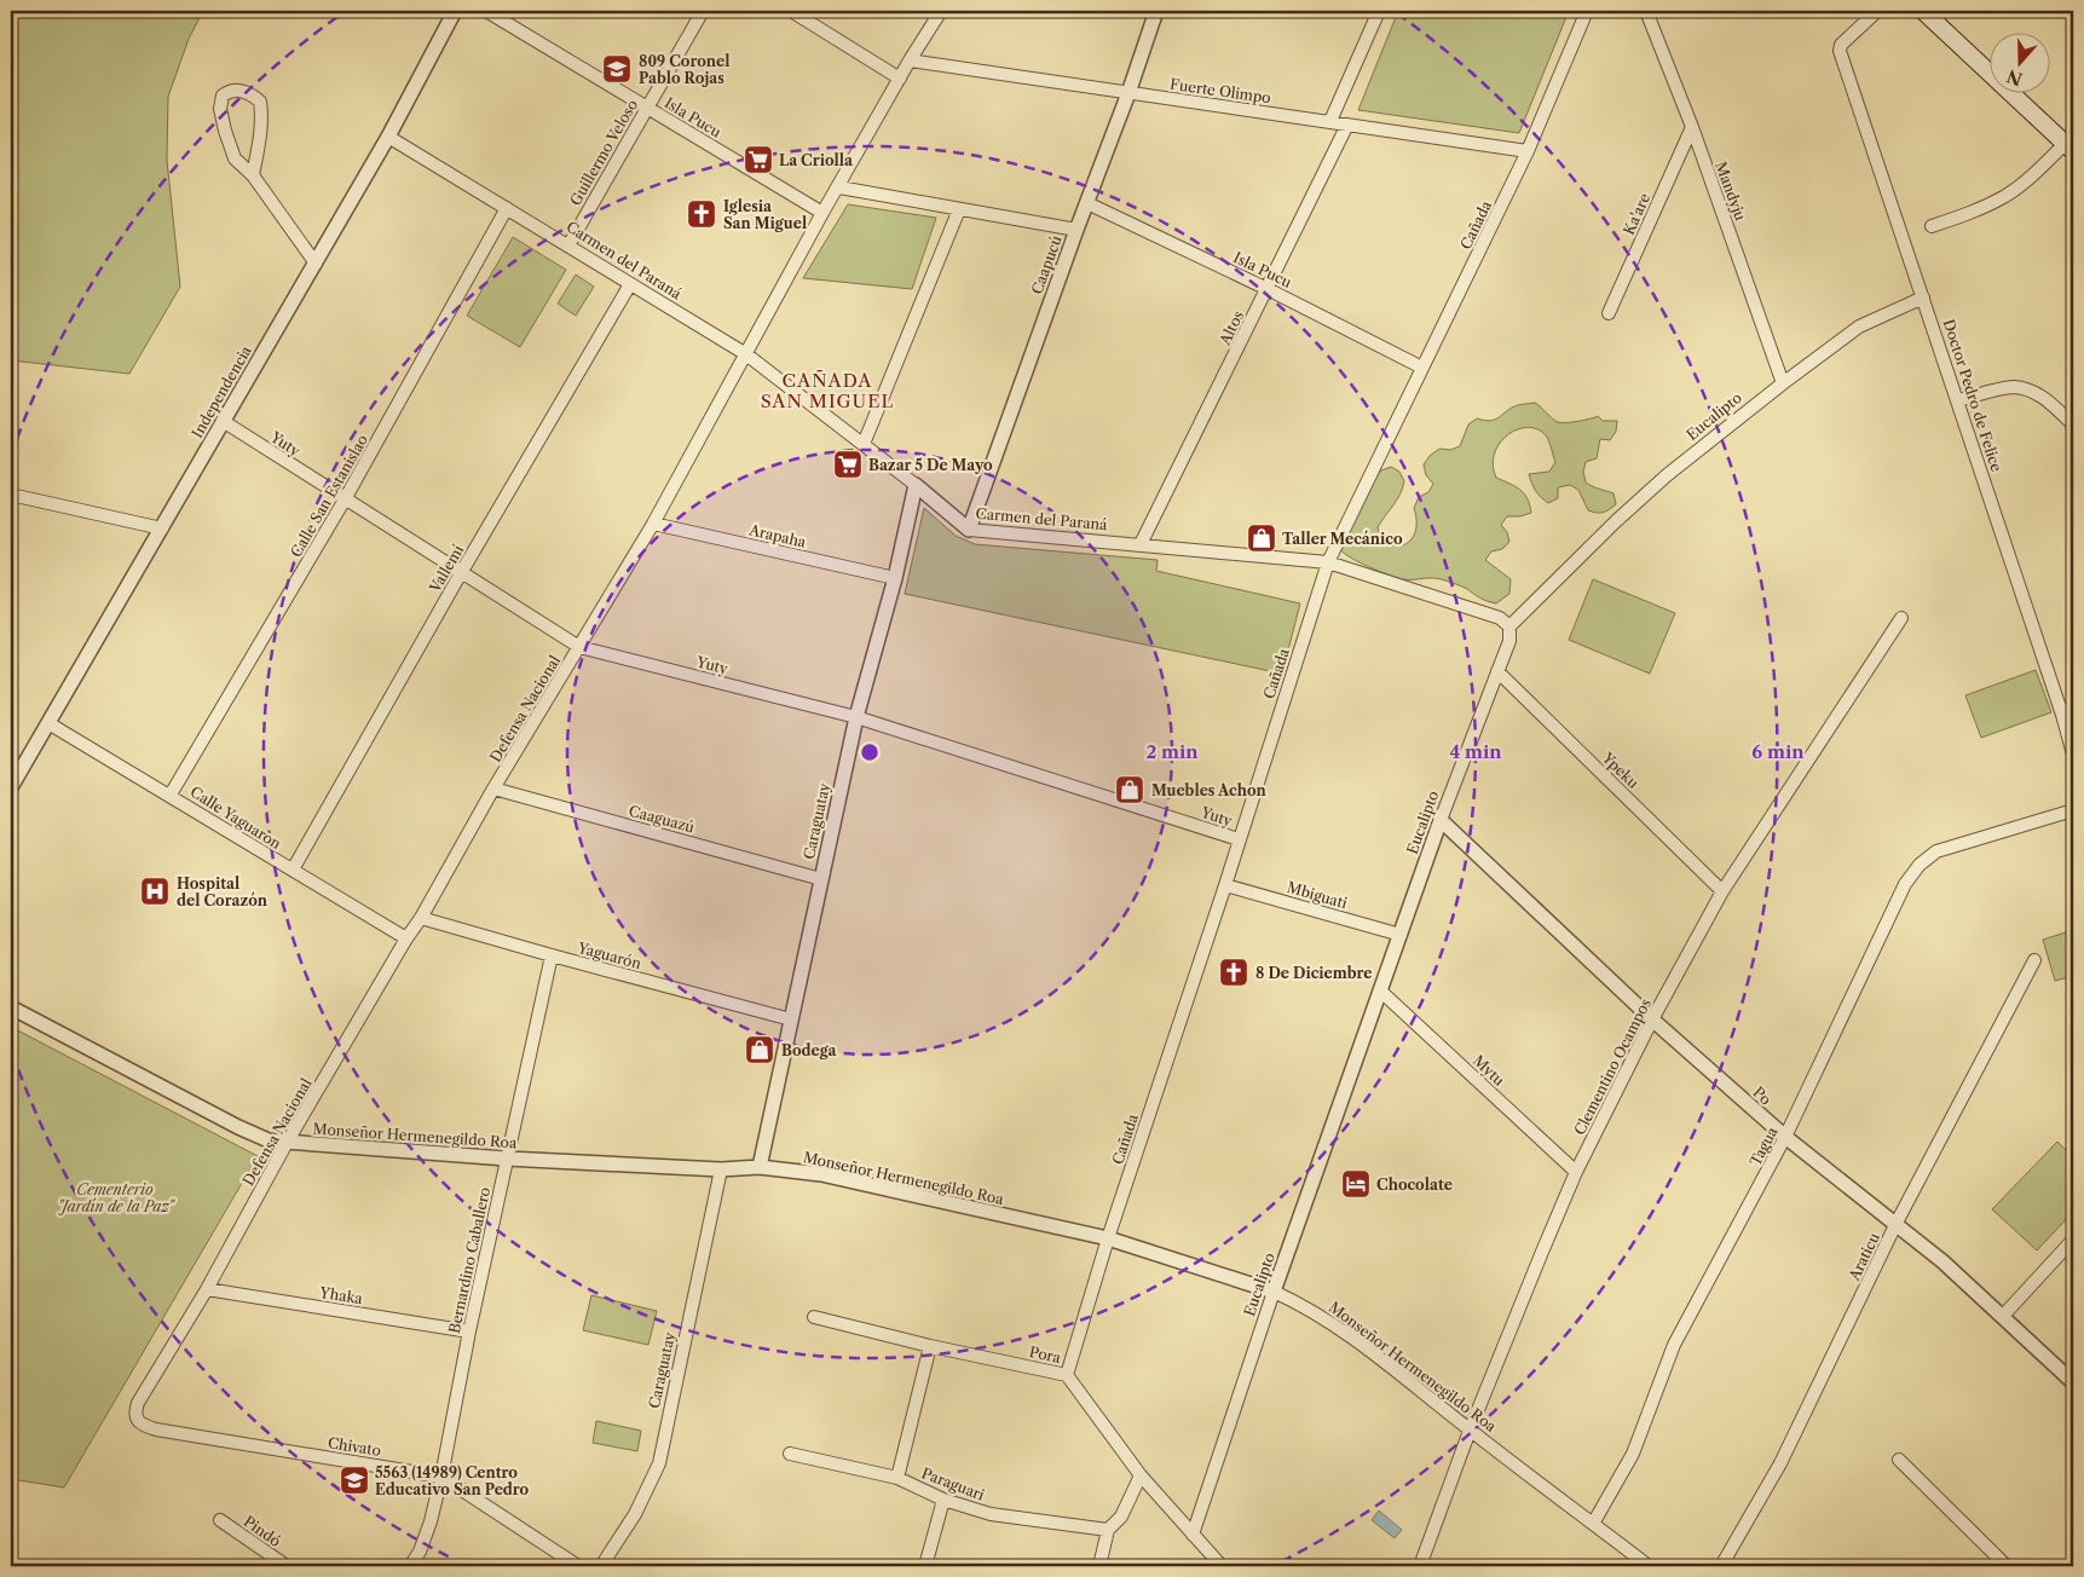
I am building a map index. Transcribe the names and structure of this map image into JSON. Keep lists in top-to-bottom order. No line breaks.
{"streets":{"street":["Fuerte Olimpo","Isla Pucu","Guillermo Veloso","Mandyju","Ka'are","Cañada","Carmen del Paraná","Caapucú","Altos","Independencia","Doctor Pedro de Felice","Eucalipto","Yuty","Calle San Estanislao","Arapaha","Vallemí","Defensa Nacional","Ypeku","Calle Yaguaron","Caaguazú","Caraguatay","Mbiguati","Yaguarón","Clementino Ocampos","Mytu","Po","Monseñor Hermenegildo Roa","Tagua","Araticu","Bernardino Caballero","Yhaka","Pora","Chivato","Paraguari","Pindó"]},"crossings":[["Fuerte Olimpo","Cañada"],["Fuerte Olimpo","Caapucú"],["Fuerte Olimpo","Altos"],["Fuerte Olimpo","Defensa Nacional"],["Isla Pucu","Guillermo Veloso"],["Isla Pucu","Cañada"],["Isla Pucu","Caapucú"],["Isla Pucu","Altos"],["Isla Pucu","Defensa Nacional"],["Guillermo Veloso","Carmen del Paraná"],["Mandyju","Ka'are"],["Mandyju","Eucalipto"],["Cañada","Carmen del Paraná"],["Cañada","Yuty"],["Cañada","Mbiguati"],["Cañada","Monseñor Hermenegildo Roa"],["Cañada","Pora"],["Carmen del Paraná","Caapucú"],["Carmen del Paraná","Altos"],["Carmen del Paraná","Independencia"],["Carmen del Paraná","Eucalipto"],["Carmen del Paraná","Calle San Estanislao"],["Carmen del Paraná","Vallemí"],["Carmen del Paraná","Defensa Nacional"],["Carmen del Paraná","Caraguatay"],["Independencia","Yuty"],["Independencia","Calle Yaguaron"],["Doctor Pedro de Felice","Eucalipto"],["Eucalipto","Ypeku"],["Eucalipto","Mbiguati"],["Eucalipto","Mytu"],["Eucalipto","Po"],["Eucalipto","Monseñor Hermenegildo Roa"],["Eucalipto","Pora"],["Yuty","Calle San Estanislao"],["Yuty","Vallemí"],["Yuty","Defensa Nacional"],["Yuty","Caraguatay"],["Calle San Estanislao","Calle Yaguaron"],["Arapaha","Defensa Nacional"],["Arapaha","Caraguatay"],["Vallemí","Calle Yaguaron"],["Defensa Nacional","Calle Yaguaron"],["Defensa Nacional","Caaguazú"],["Defensa Nacional","Yaguarón"],["Defensa Nacional","Monseñor Hermenegildo Roa"],["Defensa Nacional","Yhaka"],["Defensa Nacional","Chivato"],["Ypeku","Clementino Ocampos"],["Caaguazú","Caraguatay"],["Caraguatay","Yaguarón"],["Caraguatay","Monseñor Hermenegildo Roa"],["Yaguarón","Bernardino Caballero"],["Clementino Ocampos","Mytu"],["Clementino Ocampos","Po"],["Clementino Ocampos","Monseñor Hermenegildo Roa"],["Po","Tagua"],["Po","Araticu"],["Monseñor Hermenegildo Roa","Tagua"],["Monseñor Hermenegildo Roa","Bernardino Caballero"],["Bernardino Caballero","Yhaka"],["Bernardino Caballero","Chivato"]],"districts":["CAÑADA SAN MIGUEL"],"parks":["Cementerio \"Jardín de la Paz\""],"places":{"school or university":["809 Coronel Pablo Rojas","5563 (14989) Centro Educativo San Pedro"],"supermarket":["La Criolla","Bazar 5 De Mayo"],"church":["Iglesia San Miguel","8 De Diciembre"],"shop":["Taller Mecánico","Muebles Achon","Bodega"],"hospital":["Hospital del Corazón"],"hotel":["Chocolate"]},"north":"bottom","rings":["2 min","4 min","6 min"]}
